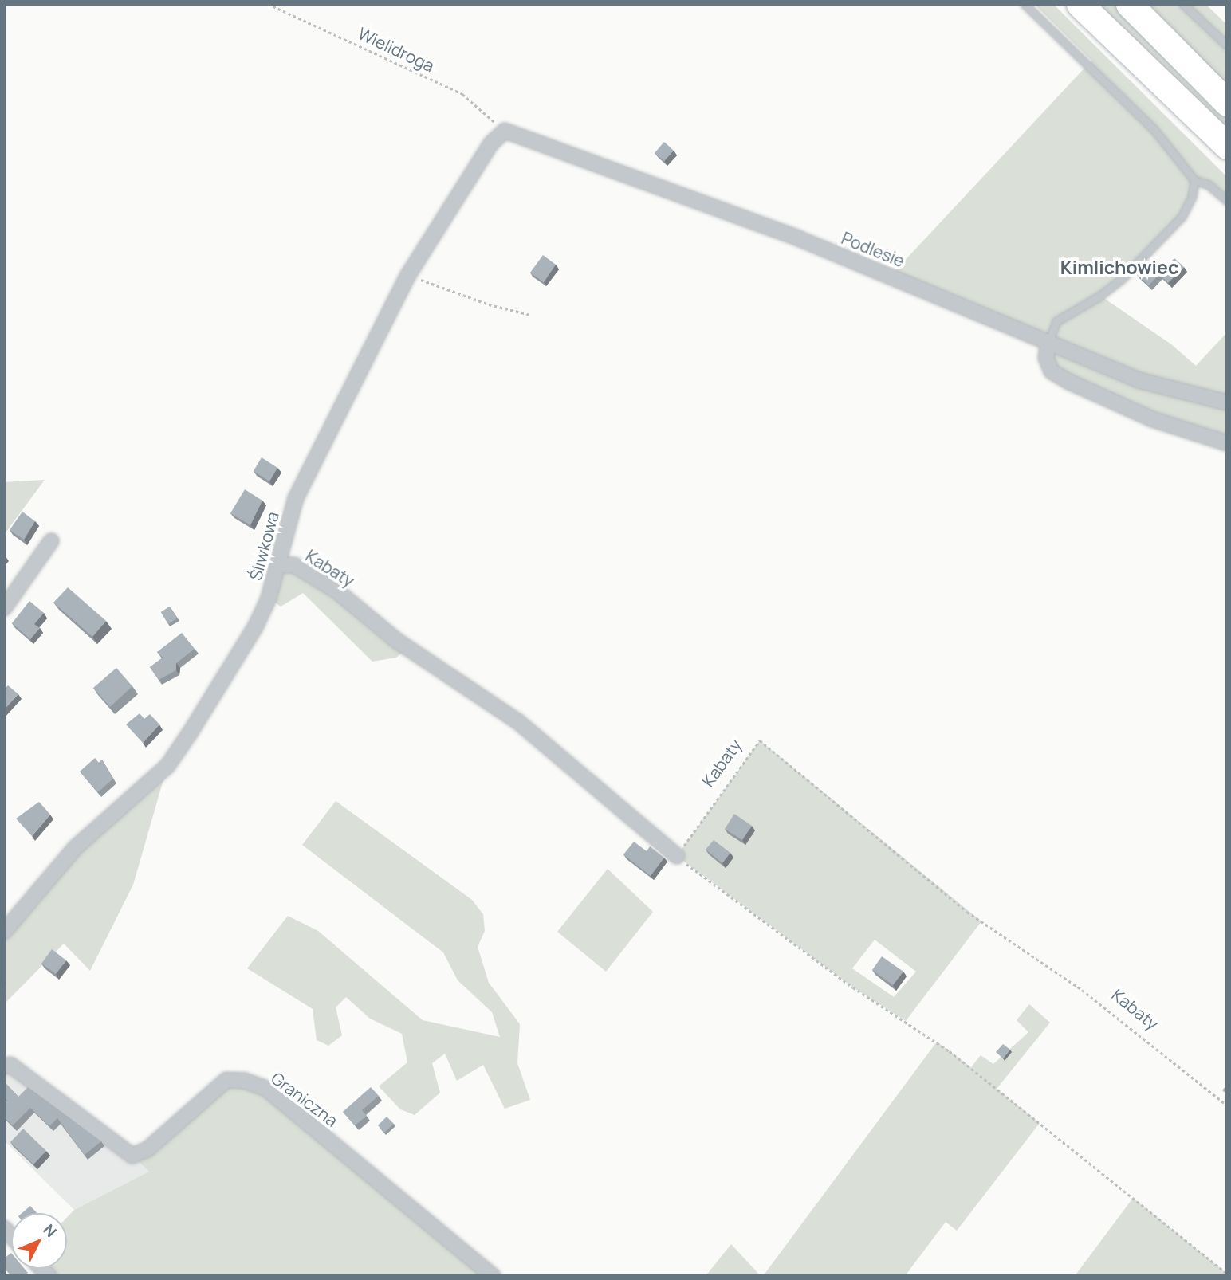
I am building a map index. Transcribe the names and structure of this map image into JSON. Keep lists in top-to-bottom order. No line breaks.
{"streets":{"street":["Podlesie","Śliwkowa","Kabaty","Graniczna"],"path":["Wielidroga"]},"crossings":[["Wielidroga","Podlesie"],["Wielidroga","Śliwkowa"],["Podlesie","Śliwkowa"],["Śliwkowa","Kabaty"]],"districts":["Kimlichowiec"],"north":"top right"}
